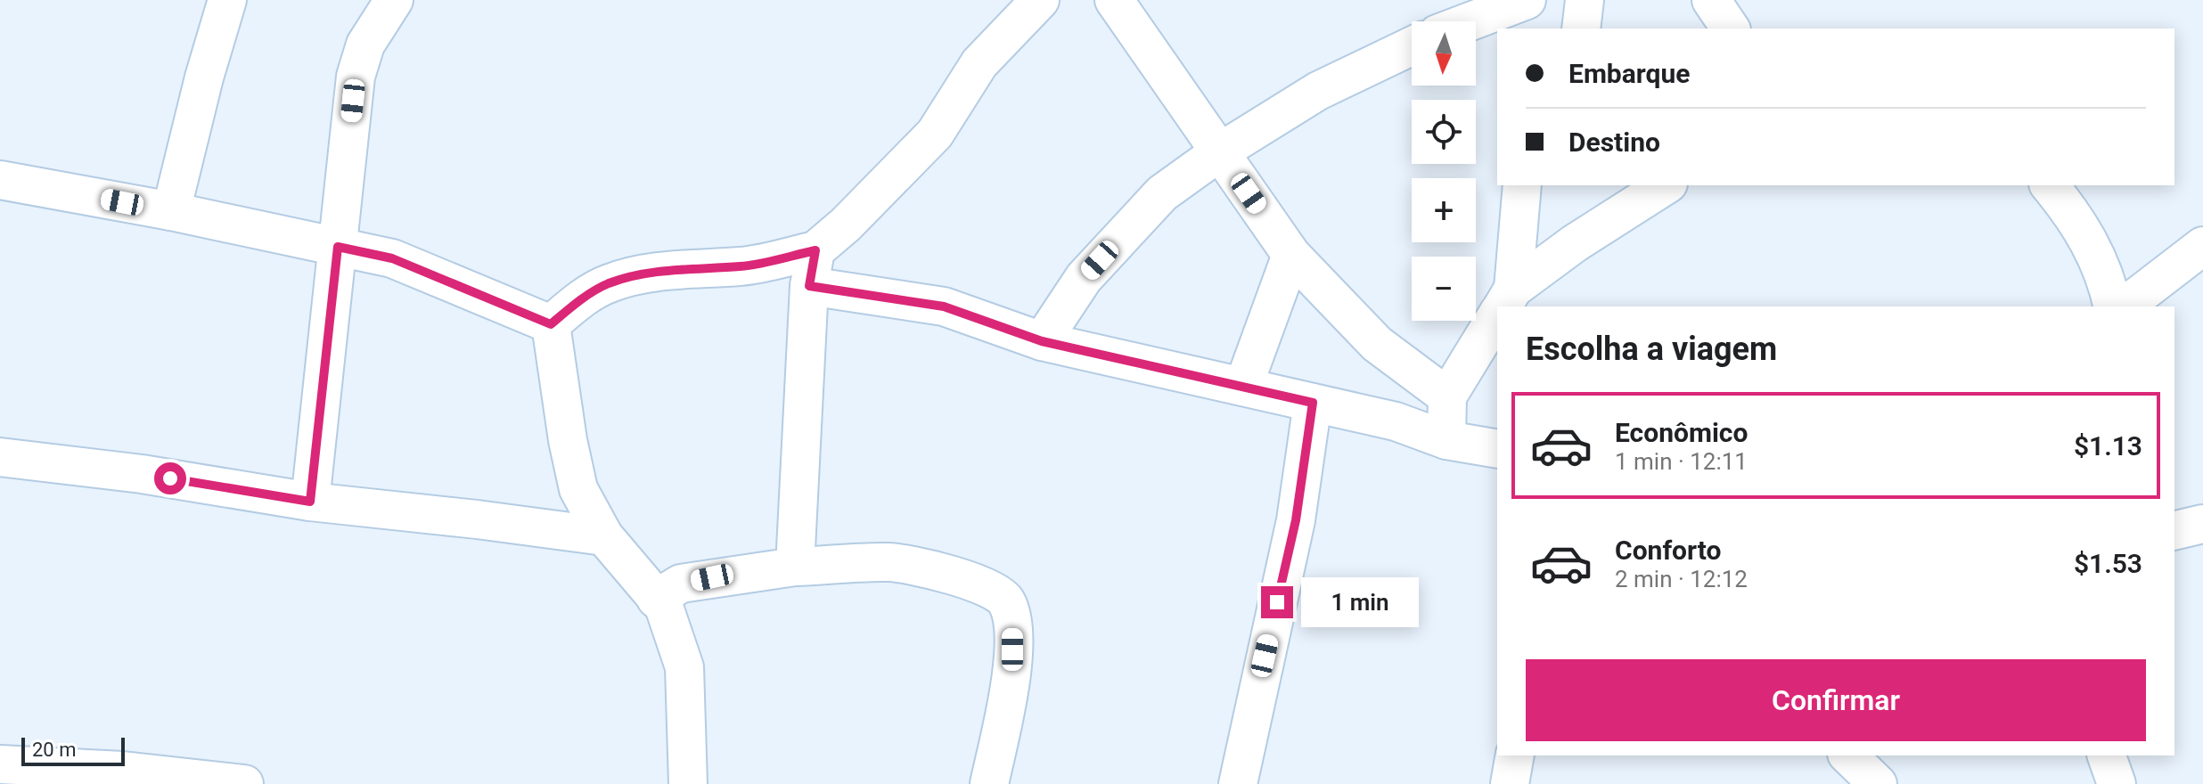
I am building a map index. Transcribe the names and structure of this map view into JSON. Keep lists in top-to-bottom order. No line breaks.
{"scale_bar":"20 m","north":"bottom","page":{"map_buttons":["+","−"],"banner":["Embarque","Destino"],"heading":"Escolha a viagem","list":[{"name":"Econômico","note":"1 min · 12:11","value":"$1.13"},{"name":"Conforto","note":"2 min · 12:12","value":"$1.53"}],"bubble":"1 min","buttons":"Confirmar","scale":"20 m"}}
